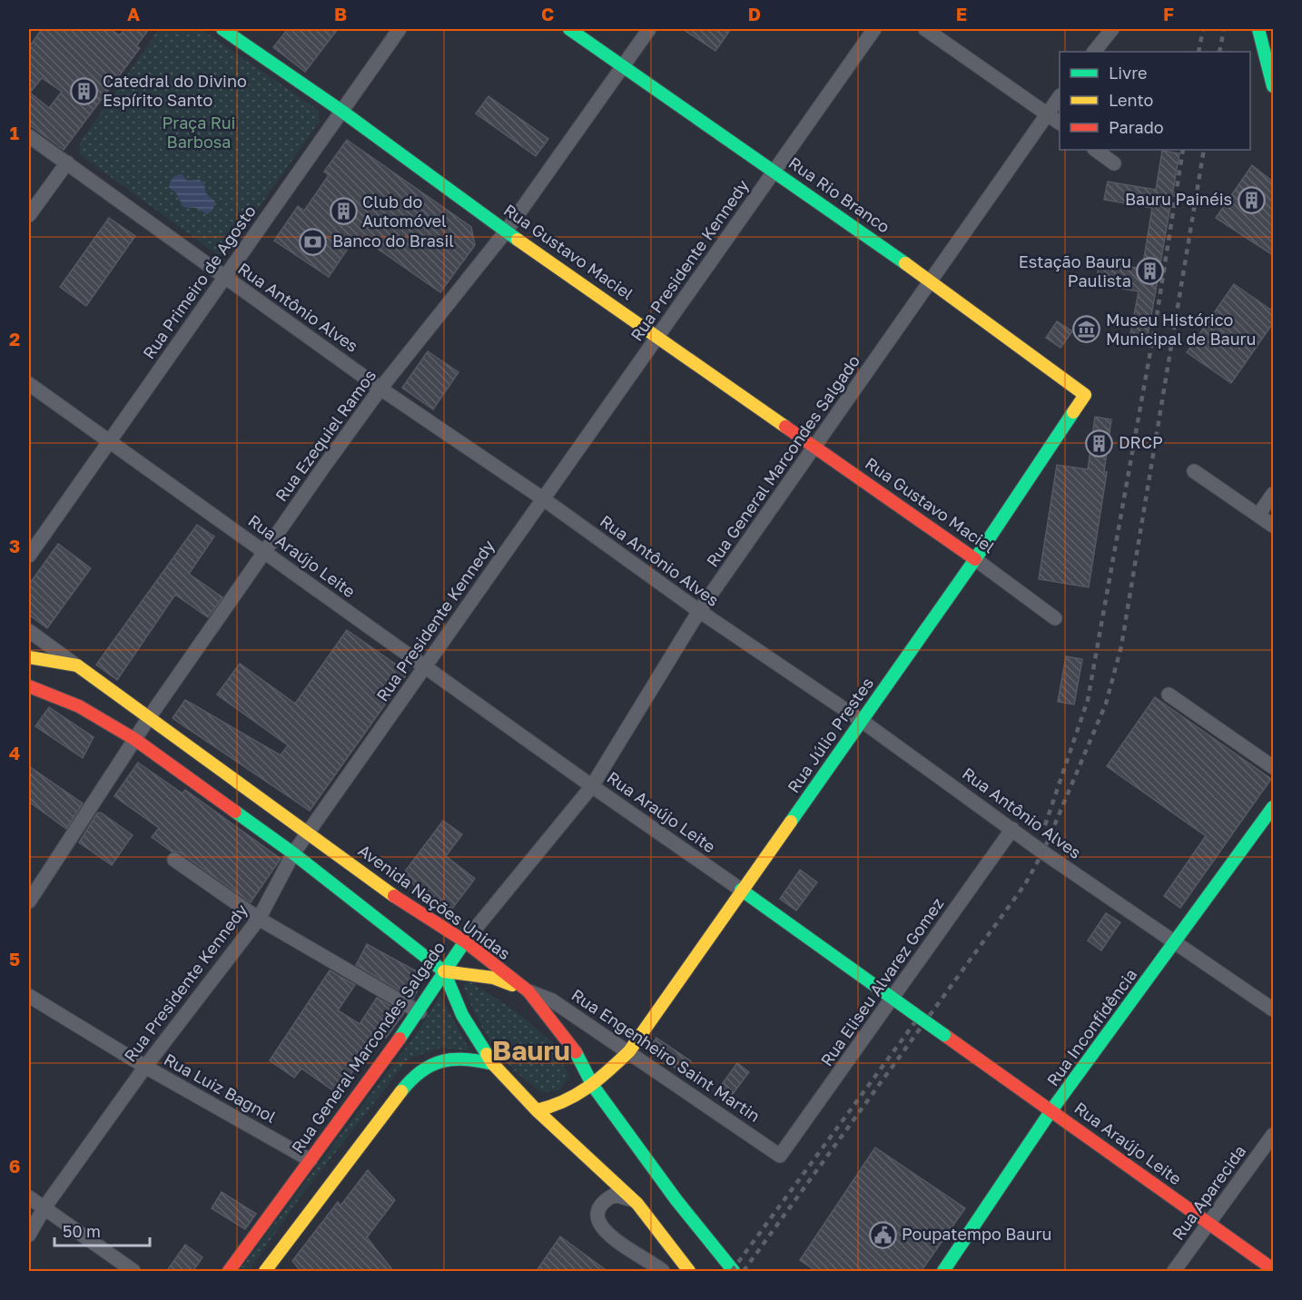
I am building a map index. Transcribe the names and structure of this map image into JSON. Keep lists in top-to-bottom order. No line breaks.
{"streets":{"street":["Rua Rio Branco","Rua Gustavo Maciel","Rua Presidente Kennedy","Rua Primeiro de Agosto","Rua Antônio Alves","Rua Ezequiel Ramos","Rua General Marcondes Salgado","Rua Araújo Leite","Rua Júlio Prestes","Avenida Nações Unidas","Rua Eliseu Alvarez Gomez","Rua Inconfidência","Rua Engenheiro Saint Martin","Rua Luiz Bagnol","Rua Aparecida"]},"crossings":[["Rua Rio Branco","Rua Presidente Kennedy"],["Rua Rio Branco","Rua Ezequiel Ramos"],["Rua Rio Branco","Rua General Marcondes Salgado"],["Rua Rio Branco","Rua Júlio Prestes"],["Rua Gustavo Maciel","Rua Presidente Kennedy"],["Rua Gustavo Maciel","Rua Primeiro de Agosto"],["Rua Gustavo Maciel","Rua Ezequiel Ramos"],["Rua Gustavo Maciel","Rua General Marcondes Salgado"],["Rua Gustavo Maciel","Rua Júlio Prestes"],["Rua Presidente Kennedy","Rua Antônio Alves"],["Rua Presidente Kennedy","Rua Araújo Leite"],["Rua Presidente Kennedy","Avenida Nações Unidas"],["Rua Presidente Kennedy","Rua Luiz Bagnol"],["Rua Primeiro de Agosto","Rua Antônio Alves"],["Rua Primeiro de Agosto","Rua Araújo Leite"],["Rua Antônio Alves","Rua Ezequiel Ramos"],["Rua Antônio Alves","Rua General Marcondes Salgado"],["Rua Antônio Alves","Rua Júlio Prestes"],["Rua Antônio Alves","Rua Eliseu Alvarez Gomez"],["Rua Antônio Alves","Rua Inconfidência"],["Rua Ezequiel Ramos","Rua Araújo Leite"],["Rua Ezequiel Ramos","Avenida Nações Unidas"],["Rua General Marcondes Salgado","Rua Araújo Leite"],["Rua General Marcondes Salgado","Avenida Nações Unidas"],["Rua General Marcondes Salgado","Rua Luiz Bagnol"],["Rua Araújo Leite","Rua Júlio Prestes"],["Rua Araújo Leite","Rua Eliseu Alvarez Gomez"],["Rua Araújo Leite","Rua Inconfidência"],["Rua Araújo Leite","Rua Aparecida"],["Rua Júlio Prestes","Avenida Nações Unidas"],["Rua Júlio Prestes","Rua Engenheiro Saint Martin"],["Avenida Nações Unidas","Rua Engenheiro Saint Martin"],["Rua Eliseu Alvarez Gomez","Rua Engenheiro Saint Martin"]],"districts":["Bauru"],"parks":["Praça Rui Barbosa"],"places":{"building":["Catedral do Divino Espírito Santo","Bauru Painéis","Club do Automóvel","Estação Bauru Paulista","DRCP"],"bank":["Banco do Brasil"],"museum":["Museu Histórico Municipal de Bauru"],"public building":["Poupatempo Bauru"]},"legend":["Livre","Lento","Parado"],"scale_bar":"50 m","grid":{"columns":["A","B","C","D","E","F"],"rows":["1","2","3","4","5","6"]}}
